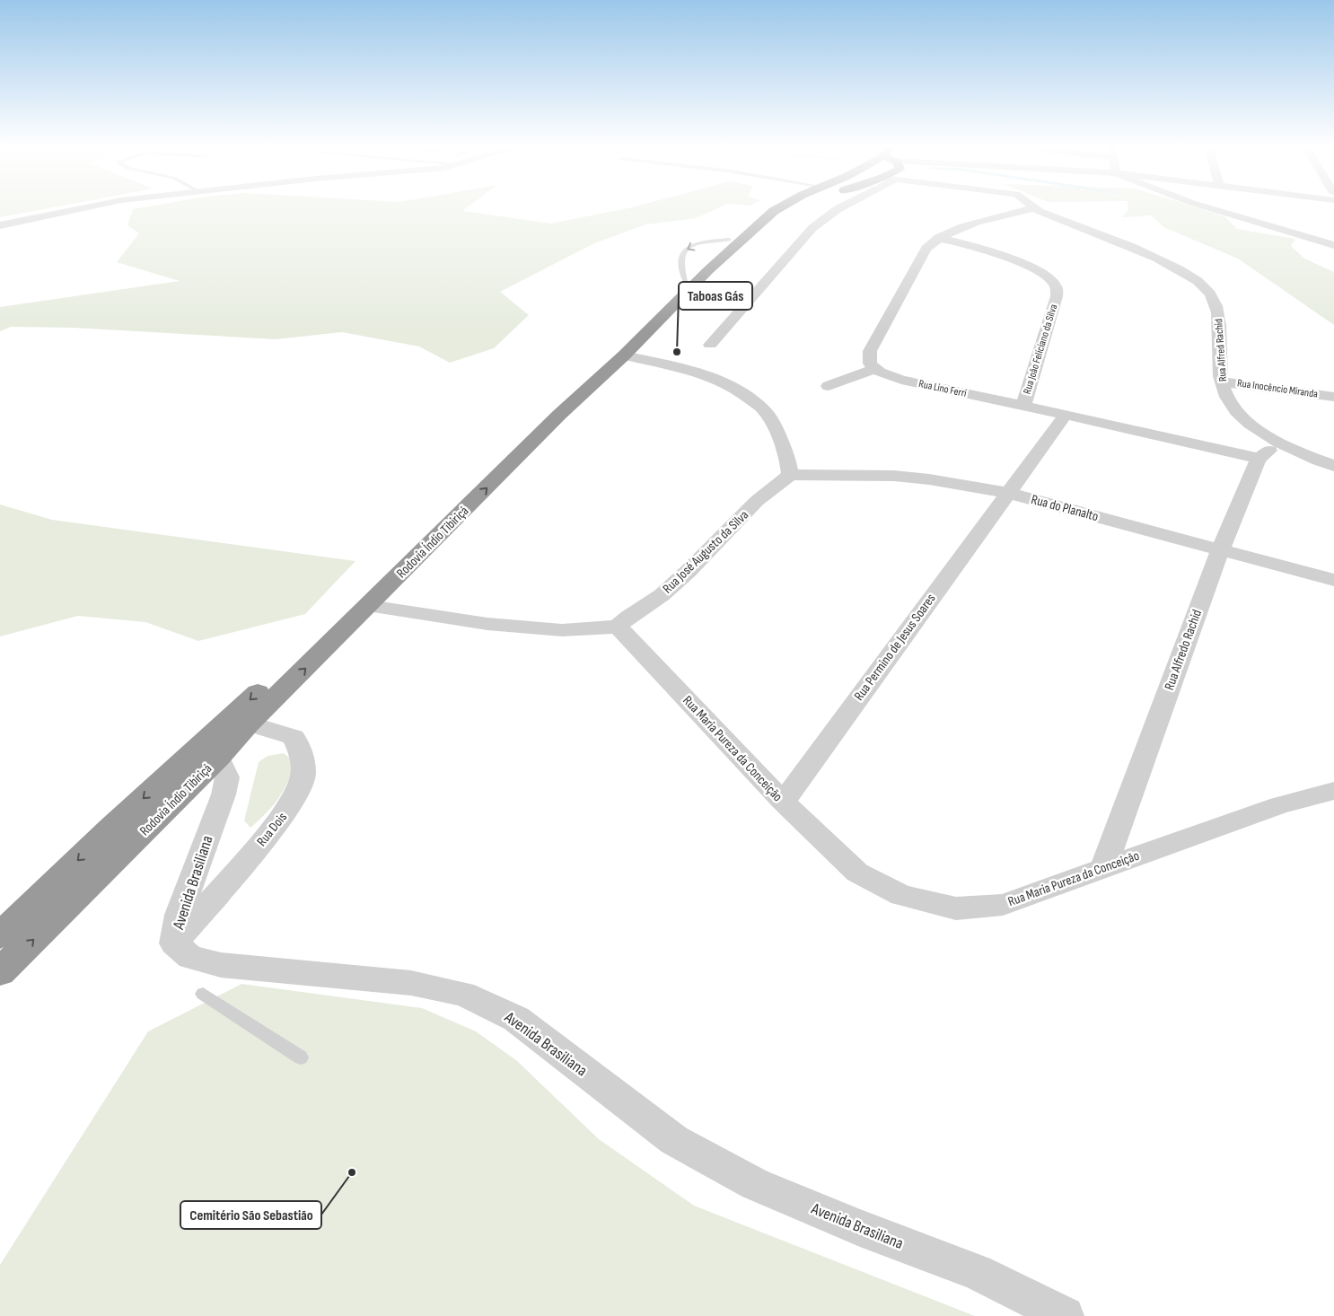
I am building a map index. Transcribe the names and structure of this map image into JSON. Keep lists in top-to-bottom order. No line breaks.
{"streets":{"highway":["Rodovia Índio Tibiriçá"],"street":["Rua João Feliciano da Silva","Rua Alfred Rachid","Rua Lino Ferri","Rua Inocêncio Miranda","Rua do Planalto","Rua José Augusto da Silva","Rua Permino de Jesus Soares","Rua Alfredo Rachid","Rua Maria Pureza da Conceição","Rua Dois","Avenida Brasiliana"]},"crossings":[["Rua João Feliciano da Silva","Rua Lino Ferri"],["Rua Alfred Rachid","Rua Inocêncio Miranda"],["Rua Alfred Rachid","Rua Alfredo Rachid"],["Rua Lino Ferri","Rua Alfredo Rachid"],["Rua do Planalto","Rua José Augusto da Silva"],["Rua do Planalto","Rua Permino de Jesus Soares"],["Rua do Planalto","Rua Alfredo Rachid"],["Rodovia Índio Tibiriçá","Rua Dois"],["Rodovia Índio Tibiriçá","Avenida Brasiliana"],["Rua José Augusto da Silva","Rua Maria Pureza da Conceição"],["Rua Permino de Jesus Soares","Rua Maria Pureza da Conceição"],["Rua Alfredo Rachid","Rua Maria Pureza da Conceição"],["Rua Dois","Avenida Brasiliana"]],"places":["Taboas Gás","Cemitério São Sebastião"]}
